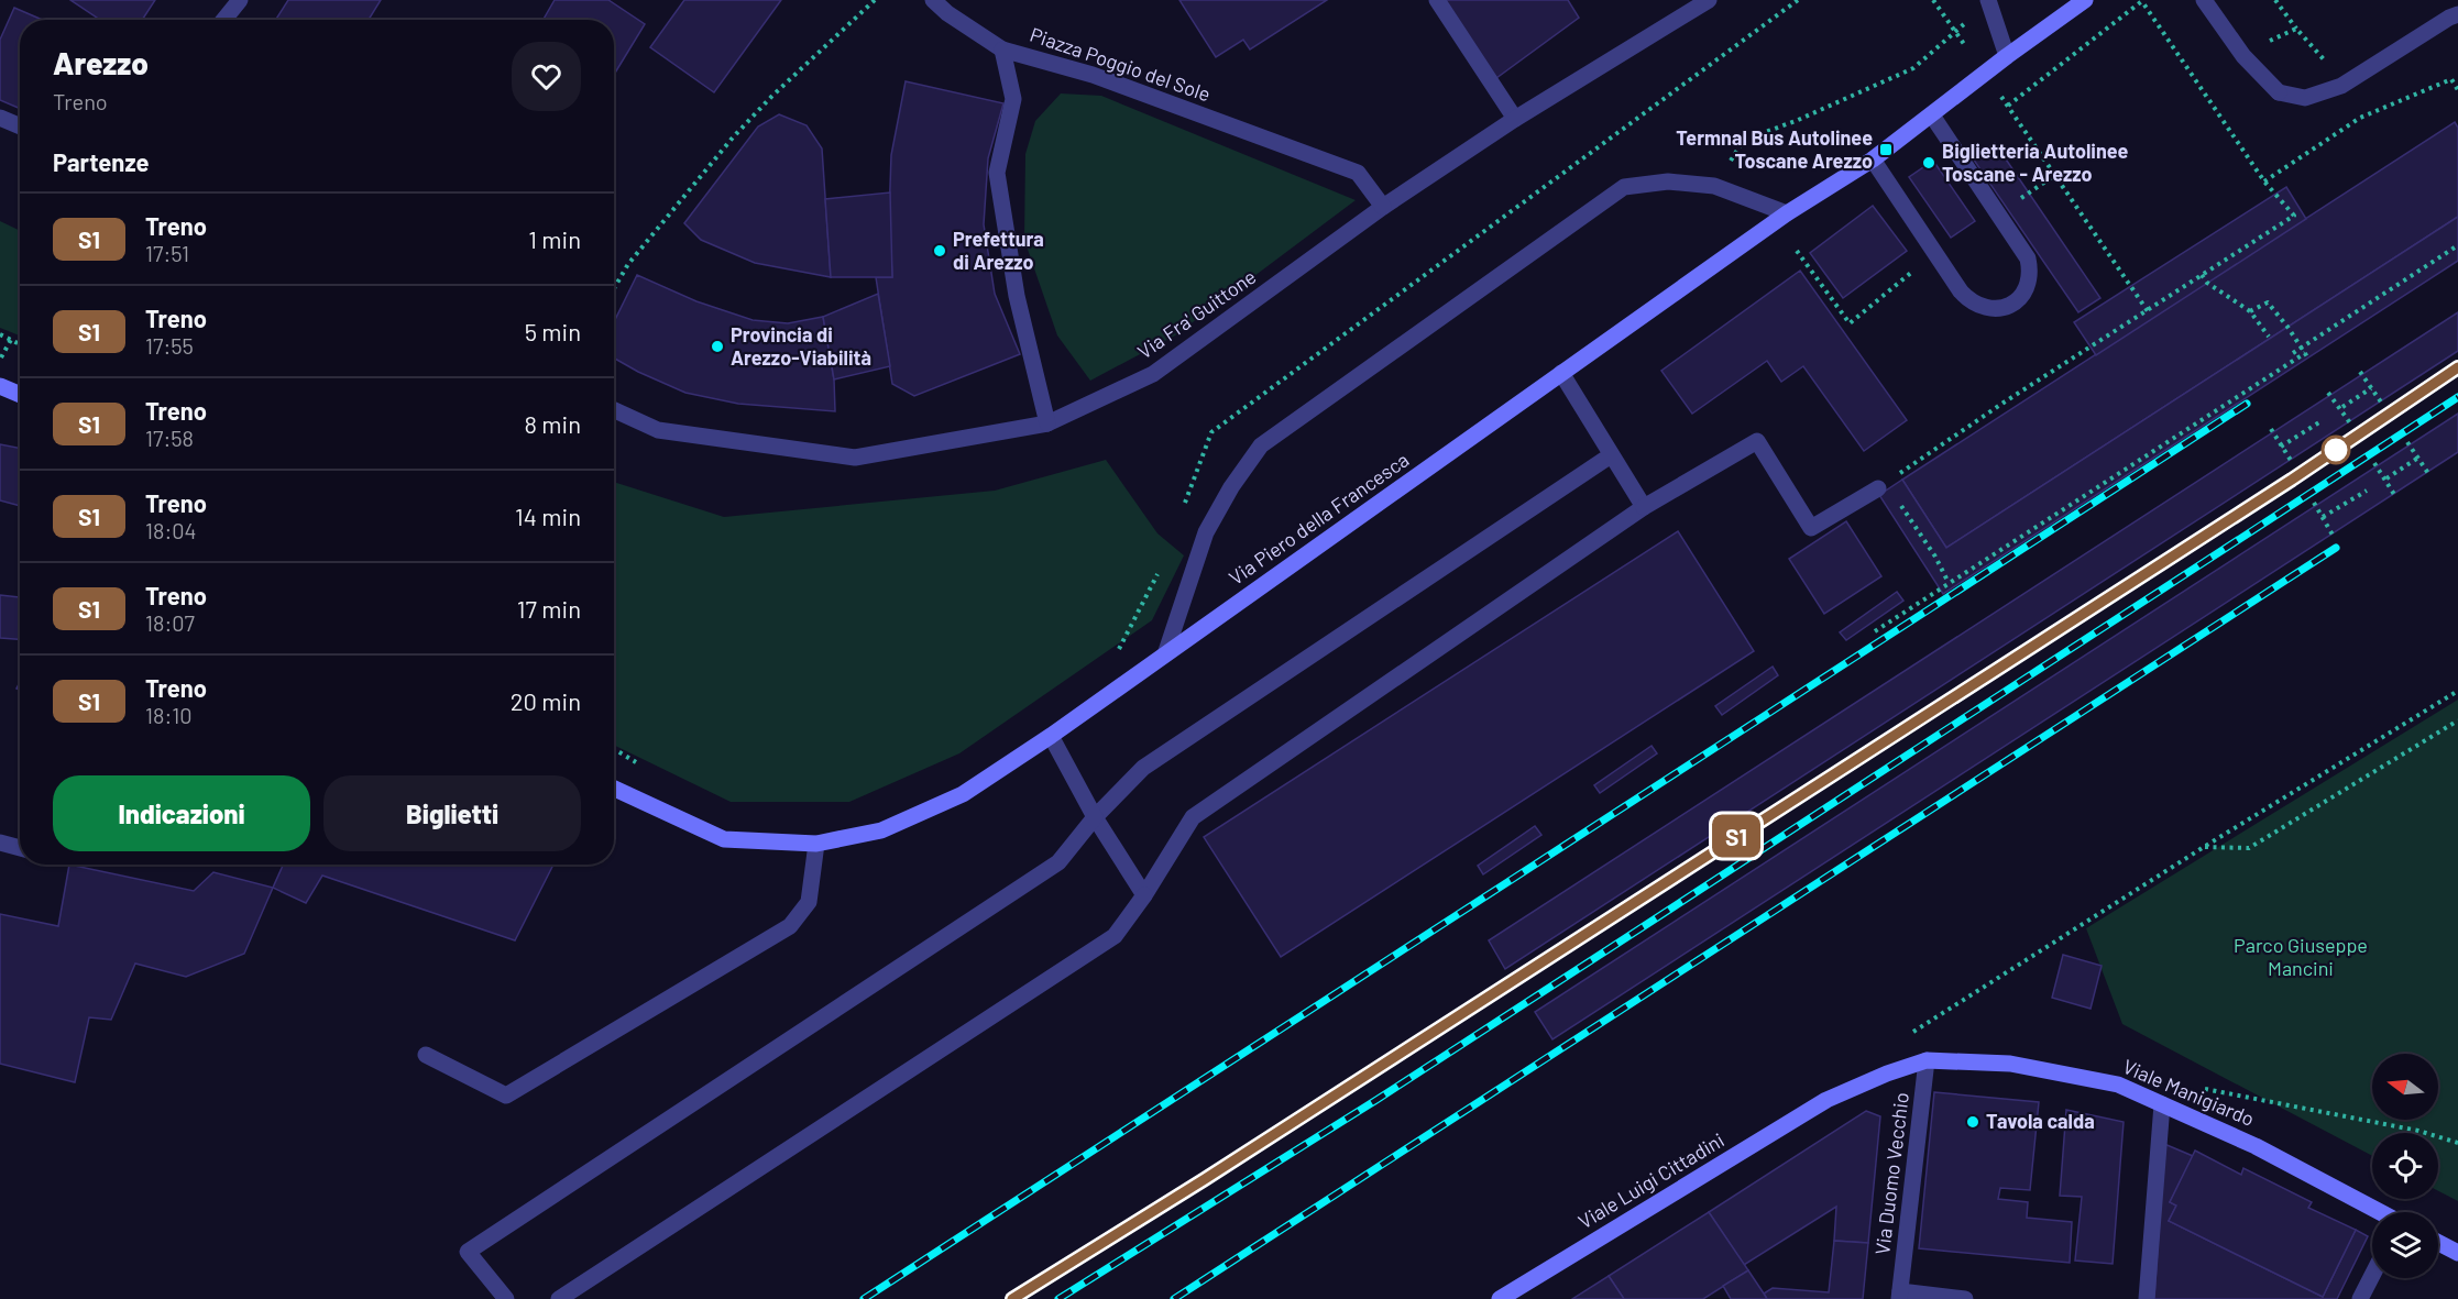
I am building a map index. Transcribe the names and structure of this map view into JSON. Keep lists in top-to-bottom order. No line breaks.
{"streets":{"main road":["Via Piero della Francesca","Viale Manigiardo","Viale Luigi Cittadini"],"street":["Piazza Poggio del Sole","Via Fra' Guittone","Via Duomo Vecchio"]},"crossings":[["Piazza Poggio del Sole","Via Fra' Guittone"],["Viale Manigiardo","Via Duomo Vecchio"],["Viale Manigiardo","Viale Luigi Cittadini"]],"parks":["Parco Giuseppe Mancini"],"places":{"transit":["Termnal Bus Autolinee Toscane Arezzo"],"other":["Biglietteria Autolinee Toscane - Arezzo","Prefettura di Arezzo","Provincia di Arezzo-Viabilità","Tavola calda"]},"north":"left","page":{"on_map":"S1","heading":[["Arezzo","Treno"],"Partenze"],"list":[{"mark":"S1","name":"Treno","note":"17:51","value":"1 min"},{"mark":"S1","name":"Treno","note":"17:55","value":"5 min"},{"mark":"S1","name":"Treno","note":"17:58","value":"8 min"},{"mark":"S1","name":"Treno","note":"18:04","value":"14 min"},{"mark":"S1","name":"Treno","note":"18:07","value":"17 min"},{"mark":"S1","name":"Treno","note":"18:10","value":"20 min"}],"buttons":["Indicazioni","Biglietti"]}}
